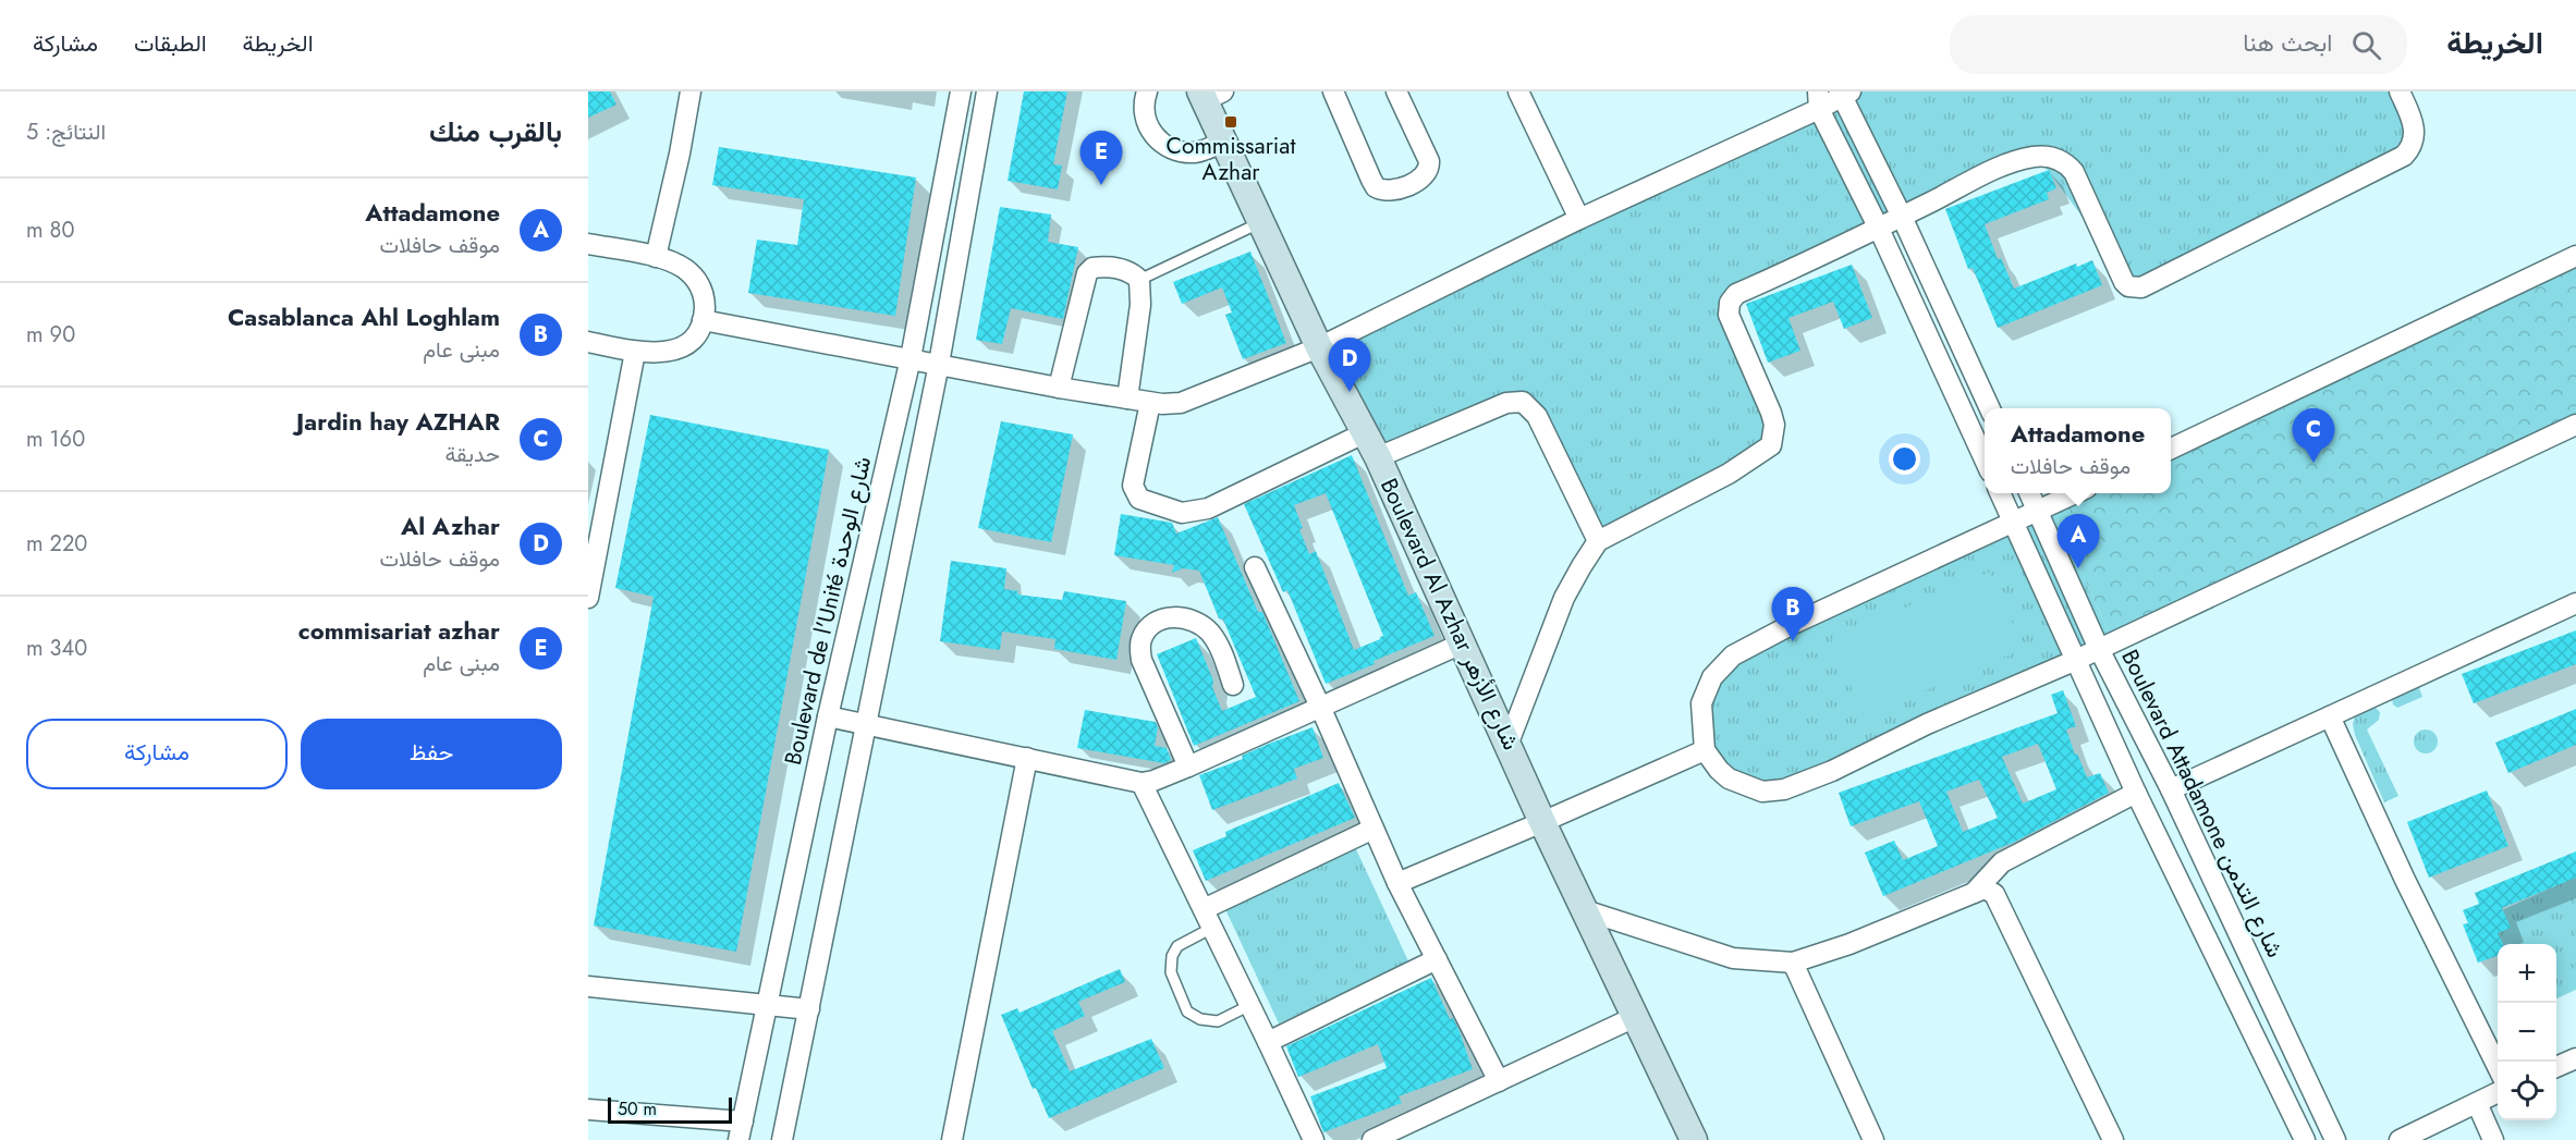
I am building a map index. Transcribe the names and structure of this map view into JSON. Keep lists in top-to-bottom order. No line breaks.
{"streets":{"main road":["Boulevard Al Azhar شارع الأزهر"],"street":["Boulevard de l'Unité شارع الوحدة","Boulevard Attadamone شارع التدمن"]},"places":{"transit":["Commissariat Azhar"]},"scale_bar":"50 m","page":{"header":"الخريطة","search":"ابحث هنا","nav":["الخريطة","الطبقات","مشاركة"],"heading":["بالقرب منك","النتائج: 5"],"pins":["E","D","C","A","B"],"list":[{"mark":"A","name":"Attadamone","note":"موقف حافلات","value":"80 m"},{"mark":"B","name":"Casablanca Ahl Loghlam","note":"مبنى عام","value":"90 m"},{"mark":"C","name":"Jardin hay AZHAR","note":"حديقة","value":"160 m"},{"mark":"D","name":"Al Azhar","note":"موقف حافلات","value":"220 m"},{"mark":"E","name":"commisariat azhar","note":"مبنى عام","value":"340 m"}],"popup":["Attadamone","موقف حافلات"],"buttons":["حفظ","مشاركة"],"map_buttons":["+","−"],"scale":"50 m"}}
